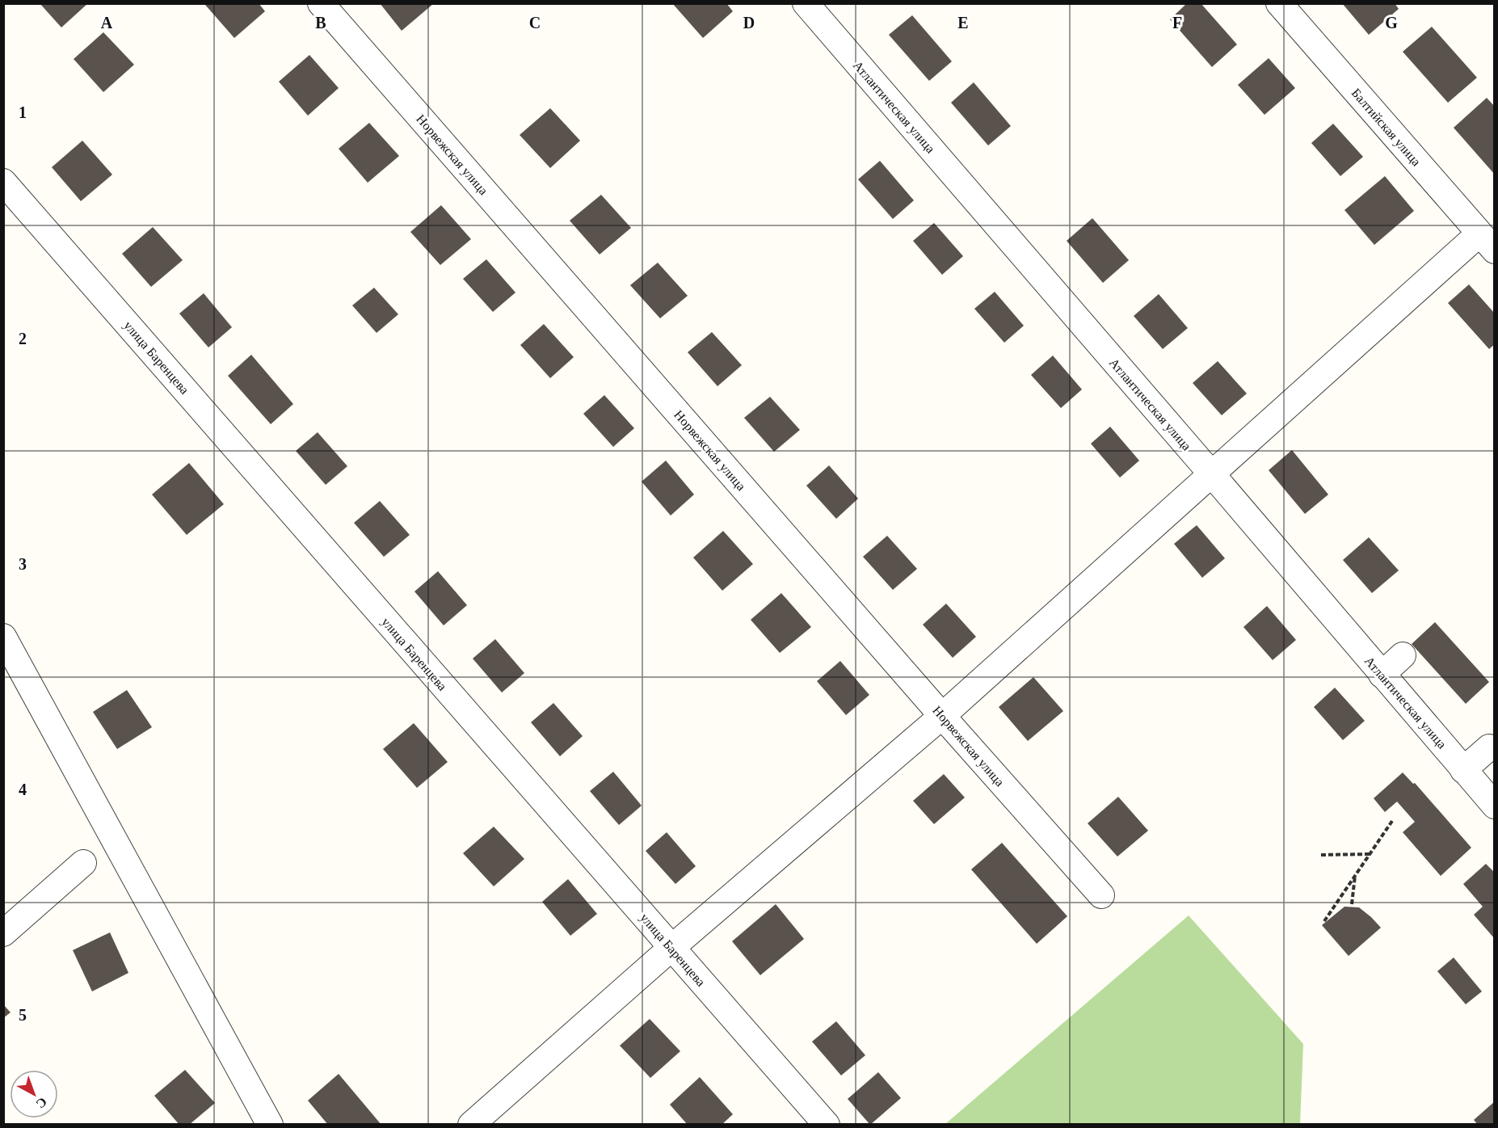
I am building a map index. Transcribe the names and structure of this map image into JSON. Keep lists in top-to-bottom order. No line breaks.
{"streets":{"street":["Атлантическая улица","Балтийская улица","Норвежская улица","улица Баренцева"]},"north":"bottom right","grid":{"columns":["A","B","C","D","E","F","G"],"rows":["1","2","3","4","5"]}}
